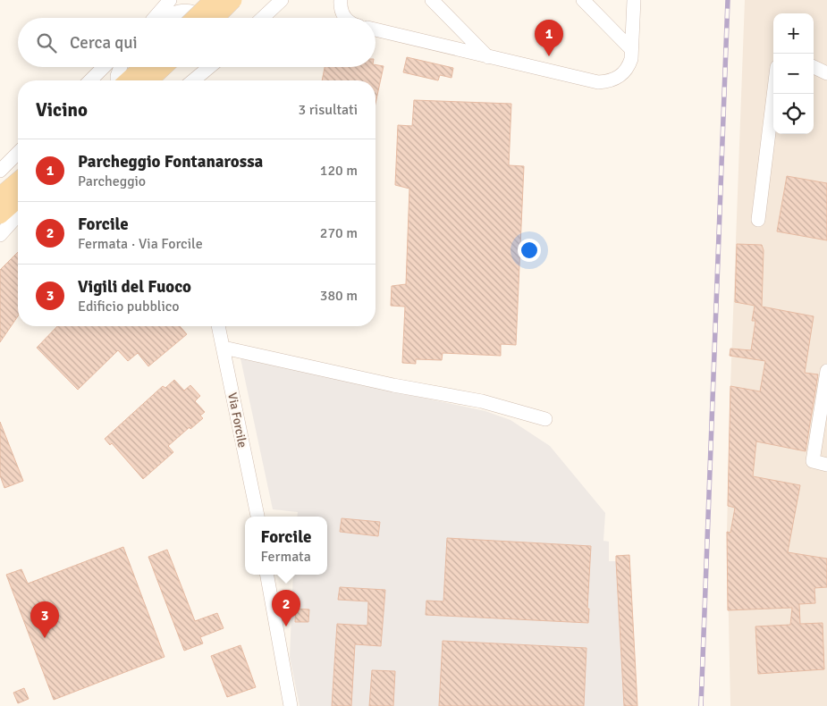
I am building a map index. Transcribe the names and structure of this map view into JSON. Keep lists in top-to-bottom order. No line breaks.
{"streets":{"street":["Via Forcile"]},"page":{"map_buttons":["+","−"],"search":"Cerca qui","pins":["1","2","3"],"heading":["Vicino","3 risultati"],"list":[{"mark":"1","name":"Parcheggio Fontanarossa","note":"Parcheggio","value":"120 m"},{"mark":"2","name":"Forcile","note":"Fermata · Via Forcile","value":"270 m"},{"mark":"3","name":"Vigili del Fuoco","note":"Edificio pubblico","value":"380 m"}],"popup":["Forcile","Fermata"]}}
